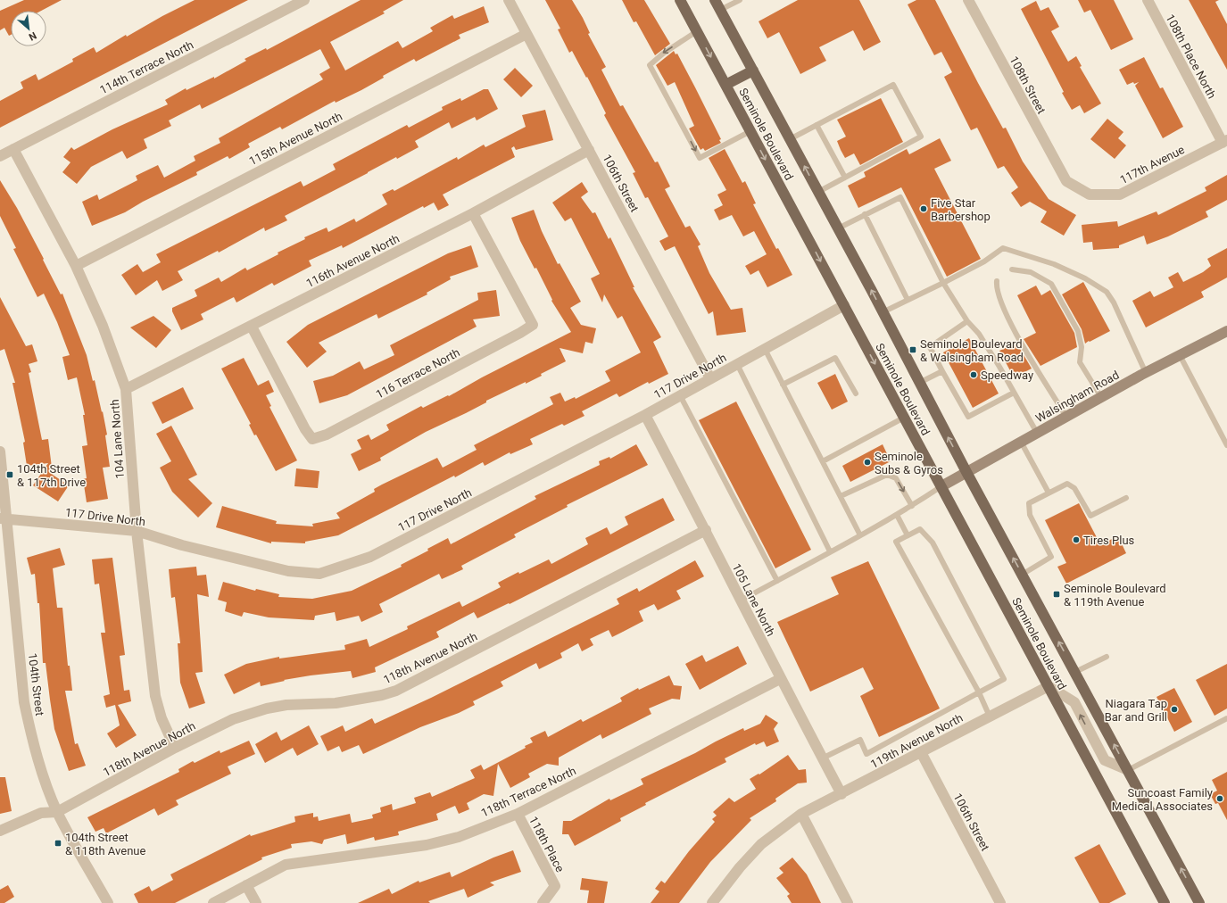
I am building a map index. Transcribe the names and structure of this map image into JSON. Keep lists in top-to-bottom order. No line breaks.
{"streets":{"main road":["Seminole Boulevard"],"street":["108th Place North","114th Terrace North","108th Street","115th Avenue North","117th Avenue","106th Street","116th Avenue North","116 Terrace North","117 Drive North","Walsingham Road","104 Lane North","105 Lane North","118th Avenue North","104th Street","119th Avenue North","118th Terrace North","118th Place"]},"crossings":[["108th Place North","117th Avenue"],["114th Terrace North","104 Lane North"],["108th Street","117th Avenue"],["Seminole Boulevard","117 Drive North"],["Seminole Boulevard","Walsingham Road"],["Seminole Boulevard","119th Avenue North"],["115th Avenue North","106th Street"],["115th Avenue North","104 Lane North"],["106th Street","116th Avenue North"],["106th Street","117 Drive North"],["106th Street","119th Avenue North"],["116th Avenue North","116 Terrace North"],["116th Avenue North","104 Lane North"],["117 Drive North","104 Lane North"],["117 Drive North","105 Lane North"],["117 Drive North","104th Street"],["104 Lane North","118th Avenue North"],["105 Lane North","118th Avenue North"],["105 Lane North","119th Avenue North"],["105 Lane North","118th Terrace North"],["118th Avenue North","104th Street"],["118th Terrace North","118th Place"]],"places":{"other":["Five Star Barbershop","Speedway","Seminole Subs & Gyros","Tires Plus","Niagara Tap Bar and Grill","Suncoast Family Medical Associates"],"transit":["Seminole Boulevard & Walsingham Road","104th Street & 117th Drive","Seminole Boulevard & 119th Avenue","104th Street & 118th Avenue"]},"north":"bottom right"}
